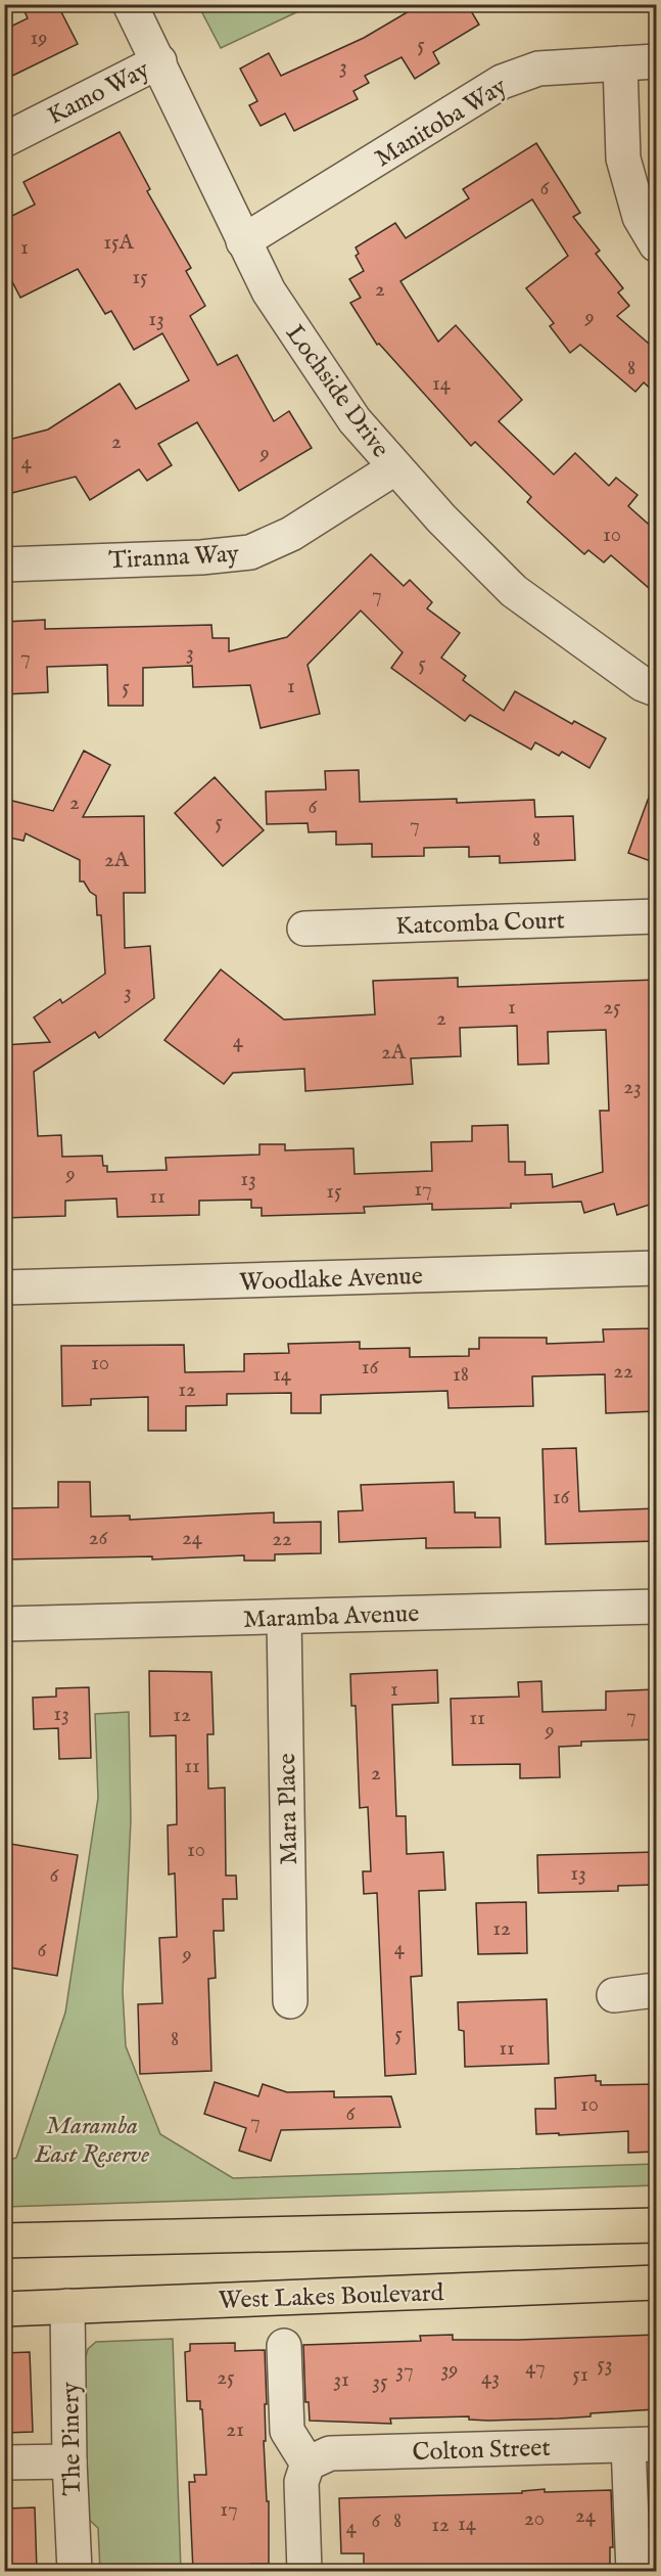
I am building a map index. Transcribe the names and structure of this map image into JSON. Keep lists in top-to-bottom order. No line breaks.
{"streets":{"main road":["West Lakes Boulevard"],"street":["Kamo Way","Manitoba Way","Lochside Drive","Tiranna Way","Katcomba Court","Woodlake Avenue","Maramba Avenue","Mara Place","The Pinery","Colton Street"]},"crossings":[["Kamo Way","Lochside Drive"],["Manitoba Way","Lochside Drive"],["Lochside Drive","Tiranna Way"],["Maramba Avenue","Mara Place"],["West Lakes Boulevard","The Pinery"]],"parks":["Maramba East Reserve"],"house_numbers":["19","5","3","6","15A","1","15","2","9","13","8","14","2","9","4","10","7","3","7","5","1","5","2","6","5","7","8","2A","3","1","25","2","4","2A","23","9","13","17","15","11","10","16","22","14","18","12","16","26","24","22","1","13","12","7","11","9","11","2","10","13","6","12","4","6","9","5","8","11","10","6","7","53","47","39","37","51","25","43","31","35","21","17","24","20","6","8","14","12","4"]}
